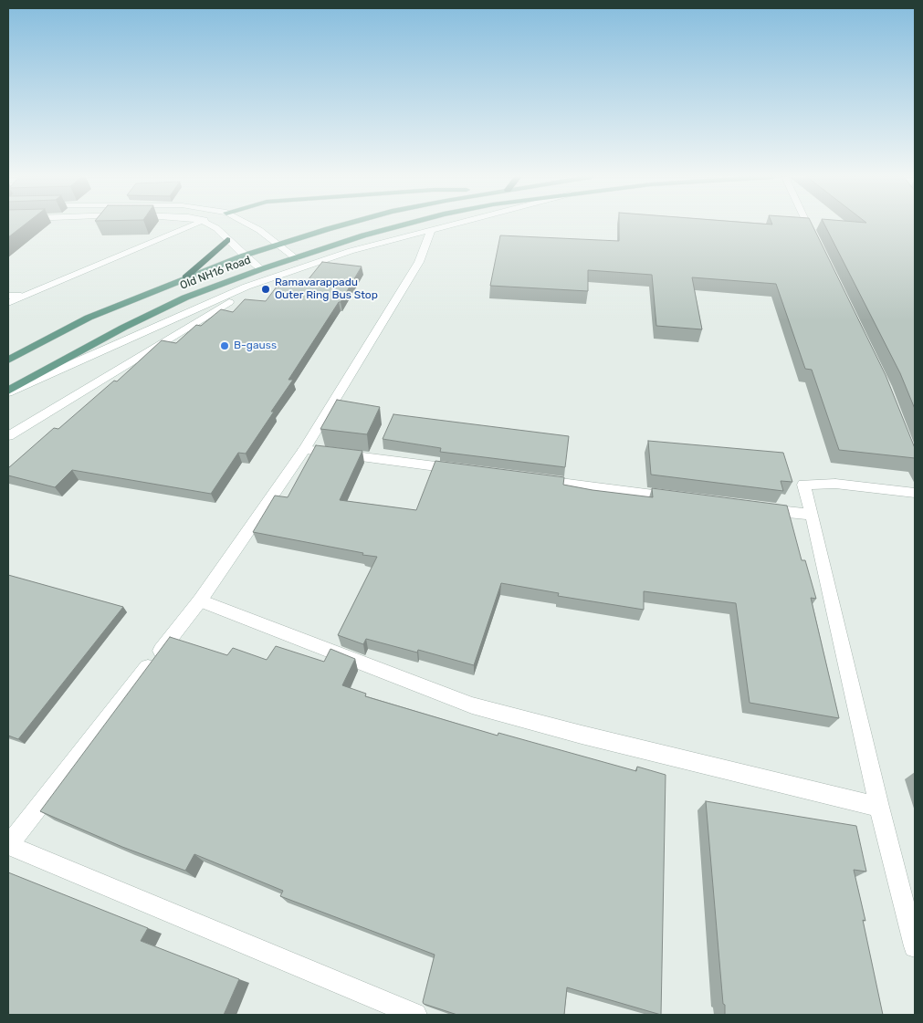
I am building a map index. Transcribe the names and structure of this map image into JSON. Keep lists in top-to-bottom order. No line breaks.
{"streets":{"main road":["Old NH16 Road"]},"places":["Ramavarappadu Outer Ring Bus Stop","B-gauss"]}
